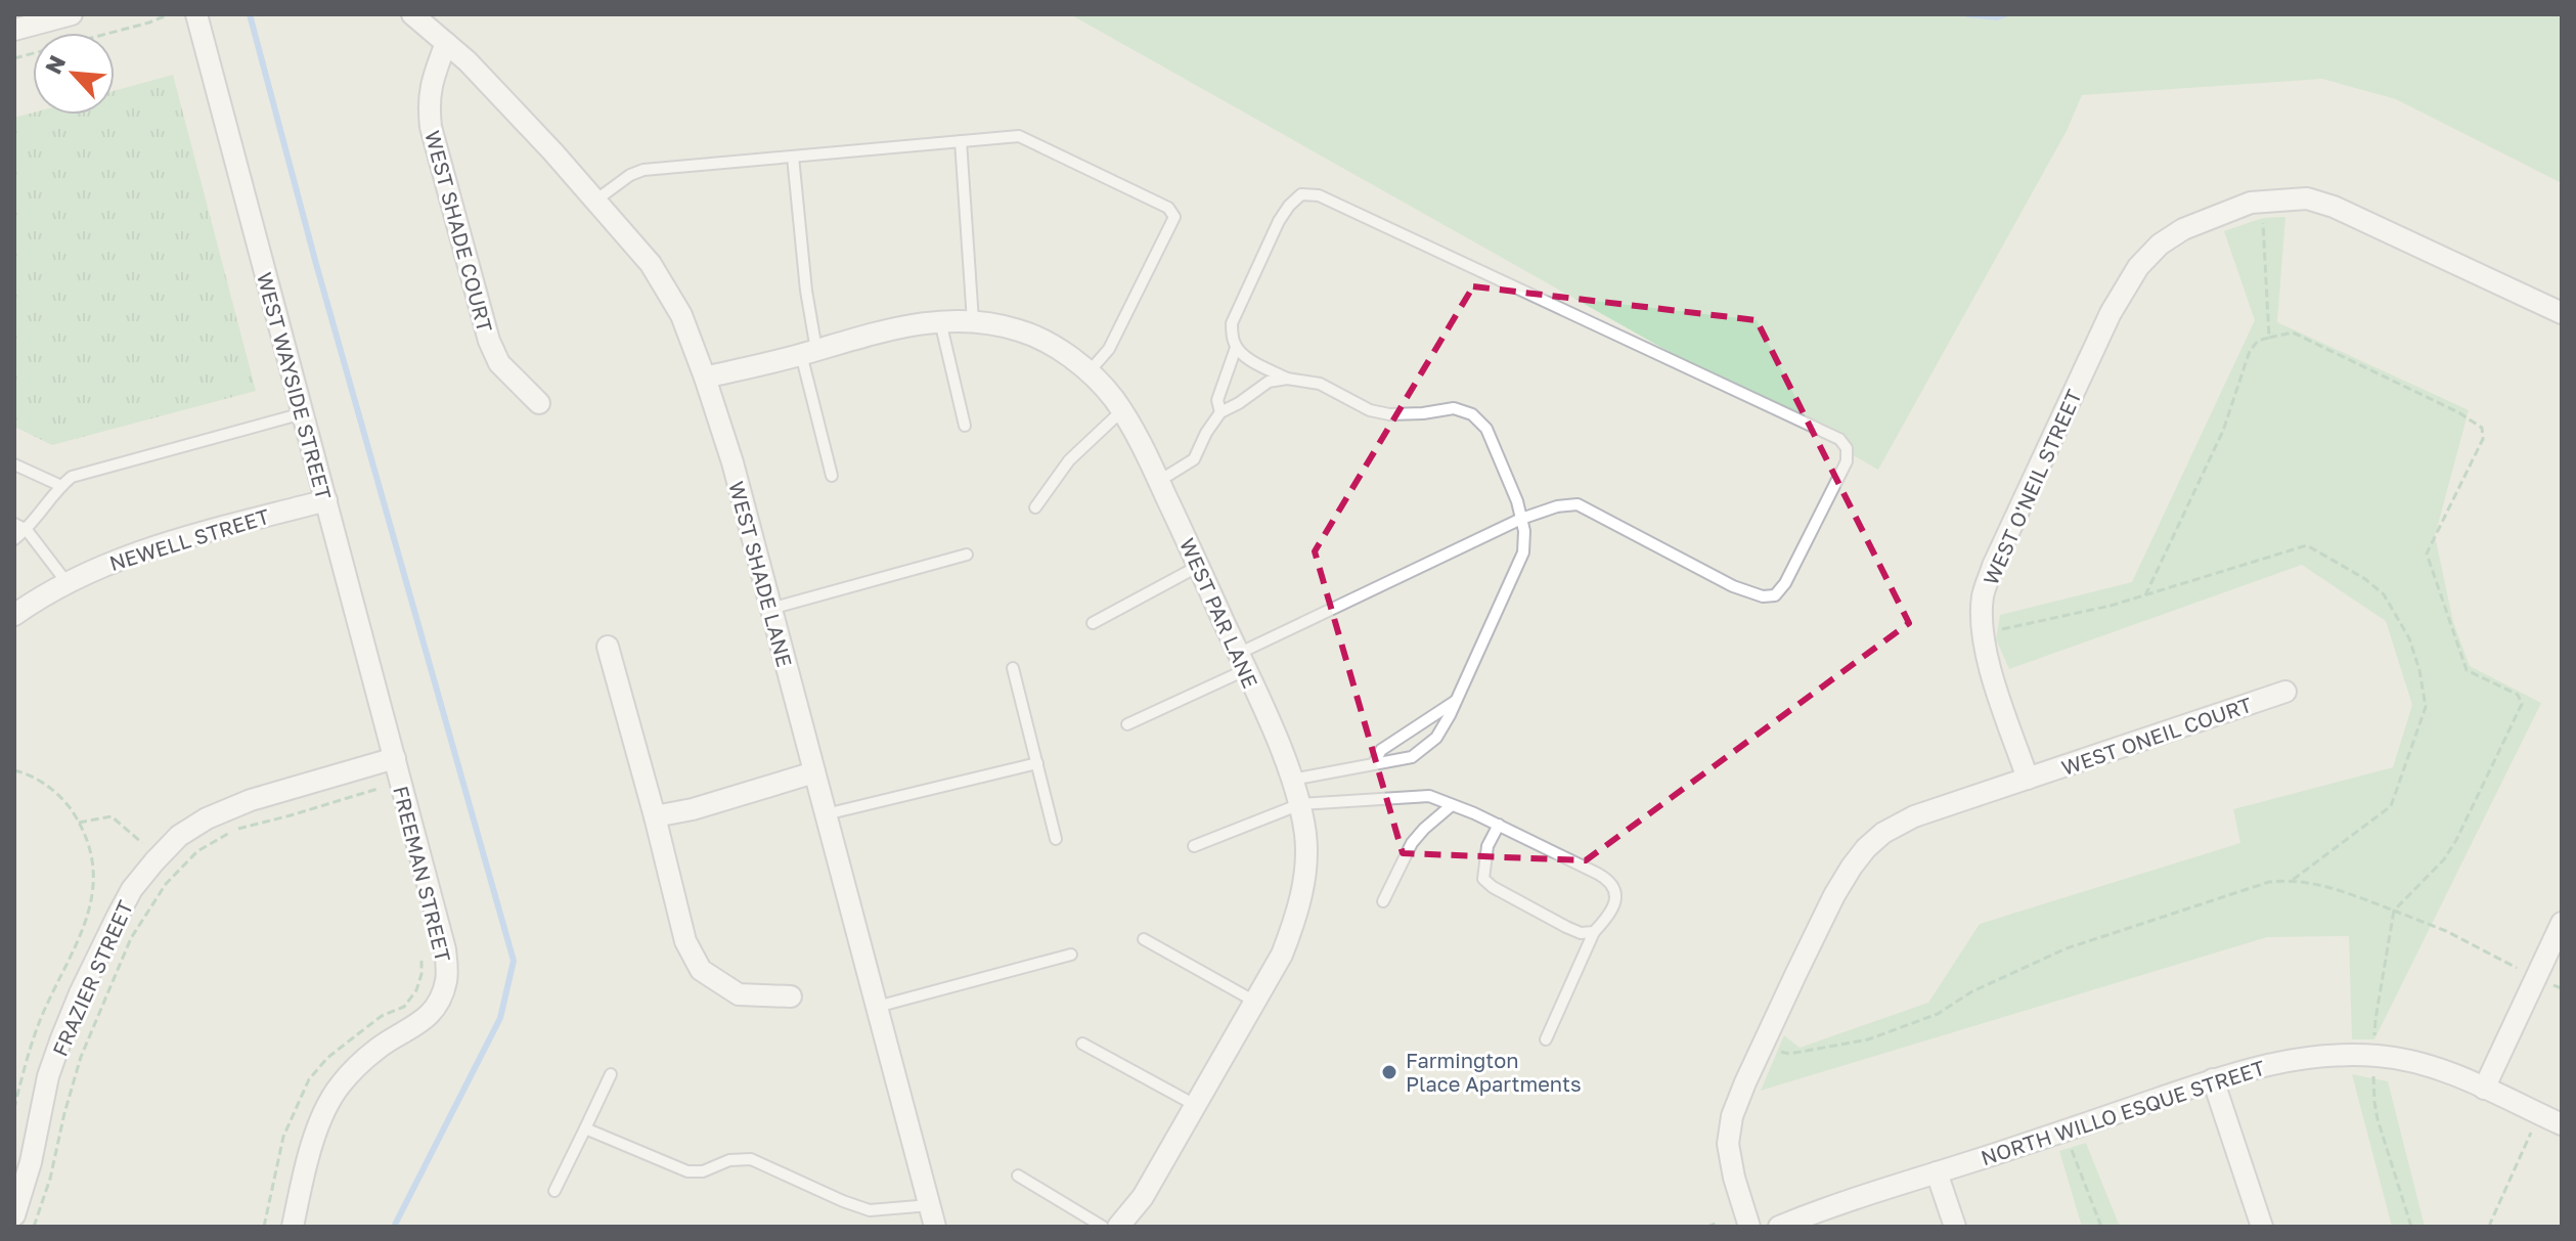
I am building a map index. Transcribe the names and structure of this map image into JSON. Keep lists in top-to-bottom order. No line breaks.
{"streets":{"street":["WEST SHADE COURT","WEST WAYSIDE STREET","WEST O'NEIL STREET","NEWELL STREET","WEST SHADE LANE","WEST PAR LANE","WEST ONEIL COURT","FREEMAN STREET","FRAZIER STREET","NORTH WILLO ESQUE STREET"]},"crossings":[["WEST SHADE COURT","WEST SHADE LANE"],["WEST WAYSIDE STREET","NEWELL STREET"],["WEST WAYSIDE STREET","FREEMAN STREET"],["WEST WAYSIDE STREET","FRAZIER STREET"],["WEST O'NEIL STREET","WEST ONEIL COURT"],["WEST SHADE LANE","WEST PAR LANE"],["FREEMAN STREET","FRAZIER STREET"]],"places":["Farmington Place Apartments"],"north":"top left"}
